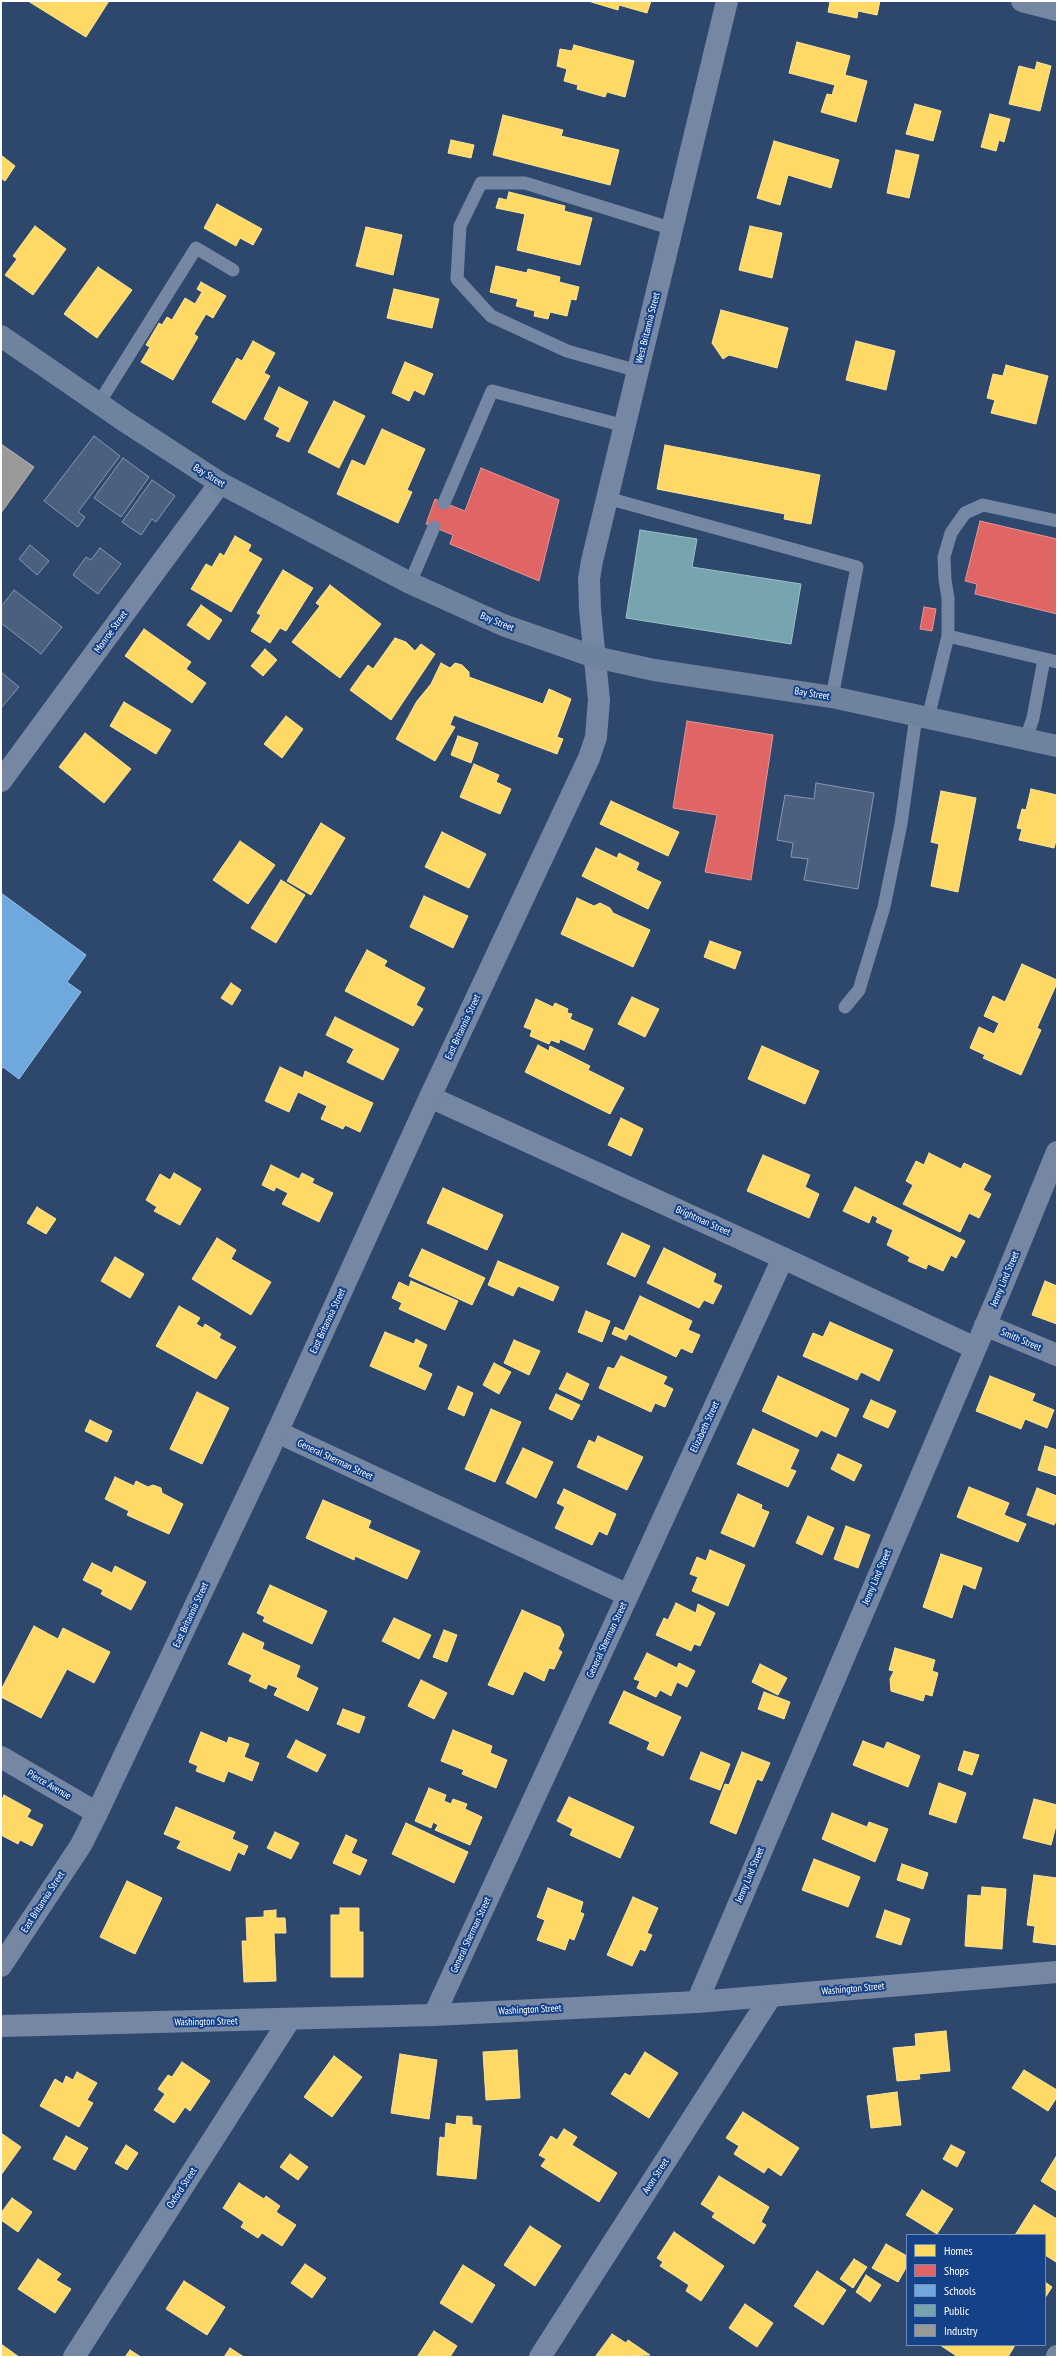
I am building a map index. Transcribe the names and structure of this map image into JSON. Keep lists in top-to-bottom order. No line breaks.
{"streets":{"main road":["Bay Street"],"street":["West Britannia Street","Monroe Street","East Britannia Street","Brightman Street","Jenny Lind Street","Smith Street","Elizabeth Street","General Sherman Street","Pierce Avenue","Washington Street","Avon Street","Oxford Street"]},"crossings":[["West Britannia Street","Bay Street"],["West Britannia Street","East Britannia Street"],["Bay Street","Monroe Street"],["Bay Street","East Britannia Street"],["East Britannia Street","Brightman Street"],["East Britannia Street","General Sherman Street"],["East Britannia Street","Pierce Avenue"],["Brightman Street","Jenny Lind Street"],["Brightman Street","Elizabeth Street"],["Jenny Lind Street","Smith Street"],["Jenny Lind Street","Washington Street"],["Elizabeth Street","General Sherman Street"],["General Sherman Street","Washington Street"],["Washington Street","Avon Street"],["Washington Street","Oxford Street"]],"legend":["Homes","Shops","Schools","Public","Industry"]}
